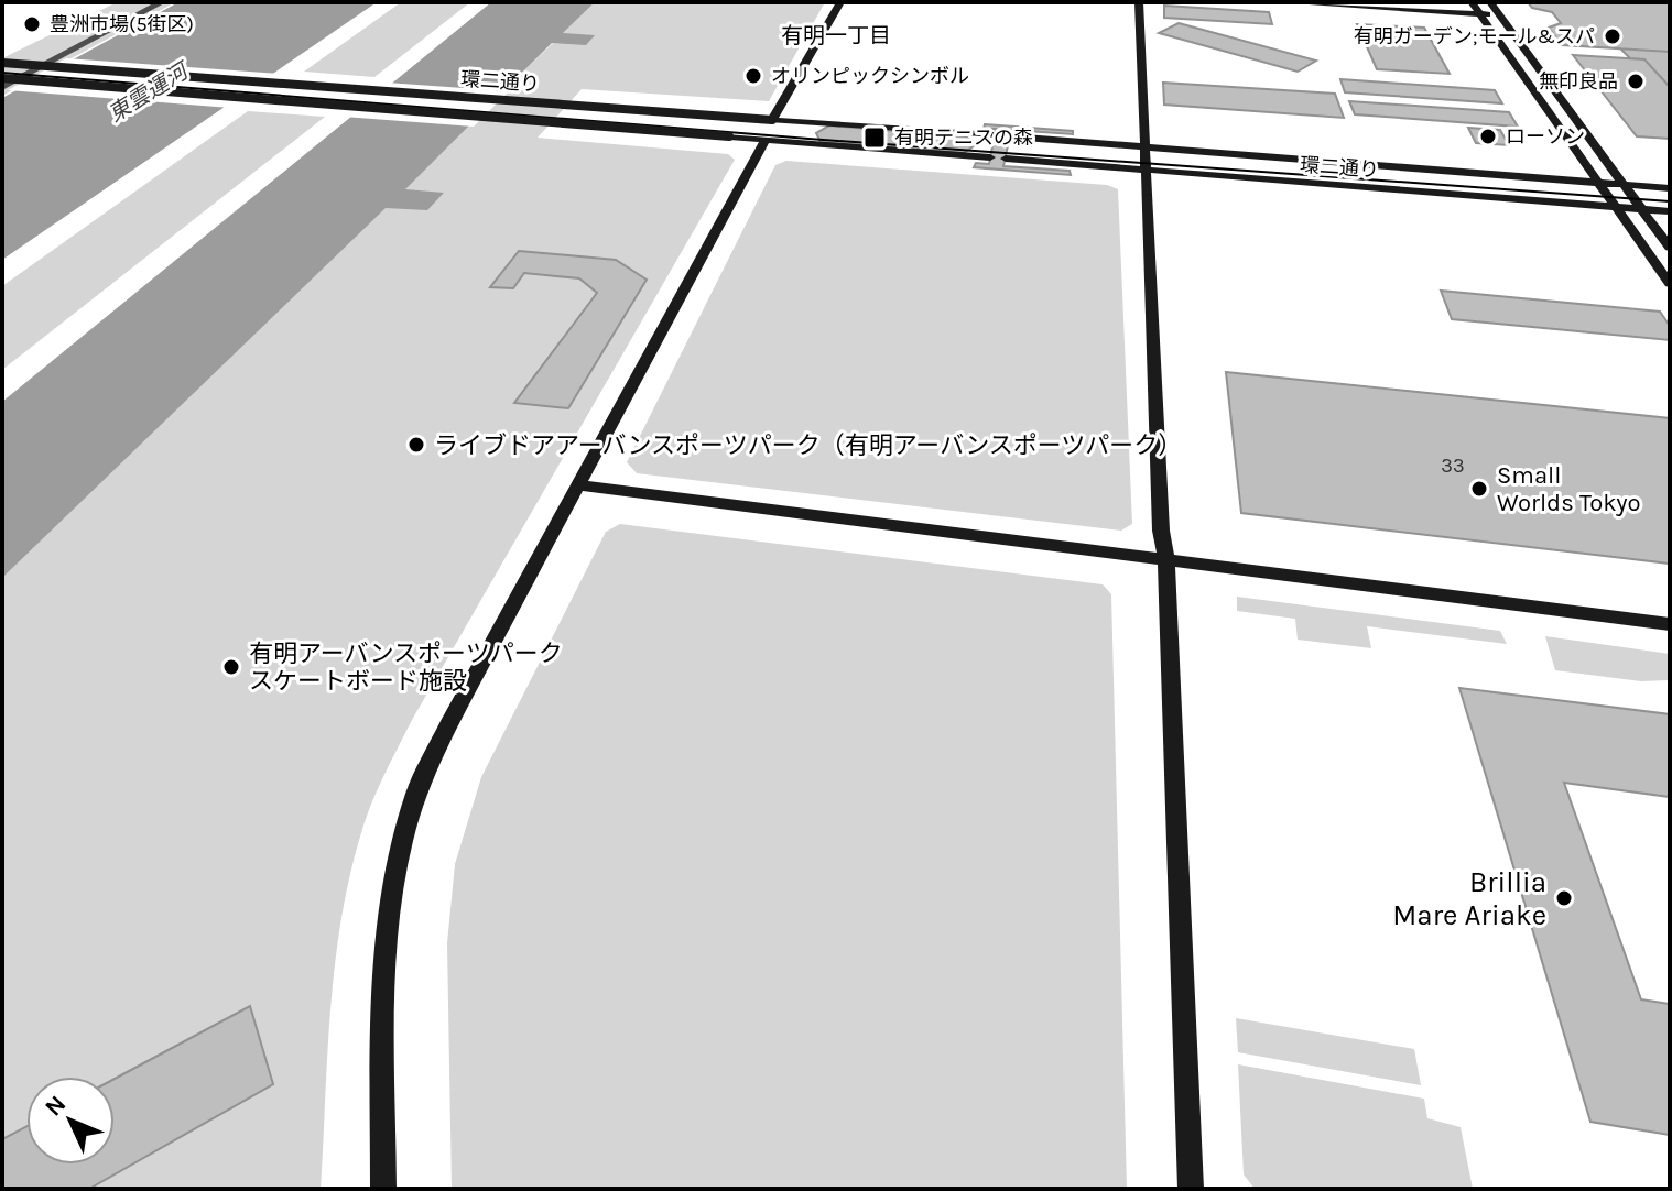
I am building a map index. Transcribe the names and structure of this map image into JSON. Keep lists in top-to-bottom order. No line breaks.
{"streets":{"street":["環二通り"]},"districts":["有明一丁目"],"water":["東雲運河"],"places":{"other":["豊洲市場(5街区)","有明ガーデン;モール&スパ","オリンピックシンボル","無印良品","ローソン","ライブドアアーバンスポーツパーク（有明アーバンスポーツパーク）","Small Worlds Tokyo","有明アーバンスポーツパーク スケートボード施設","Brillia Mare Ariake"],"transit":["有明テニスの森"]},"house_numbers":["33"],"north":"top left"}
